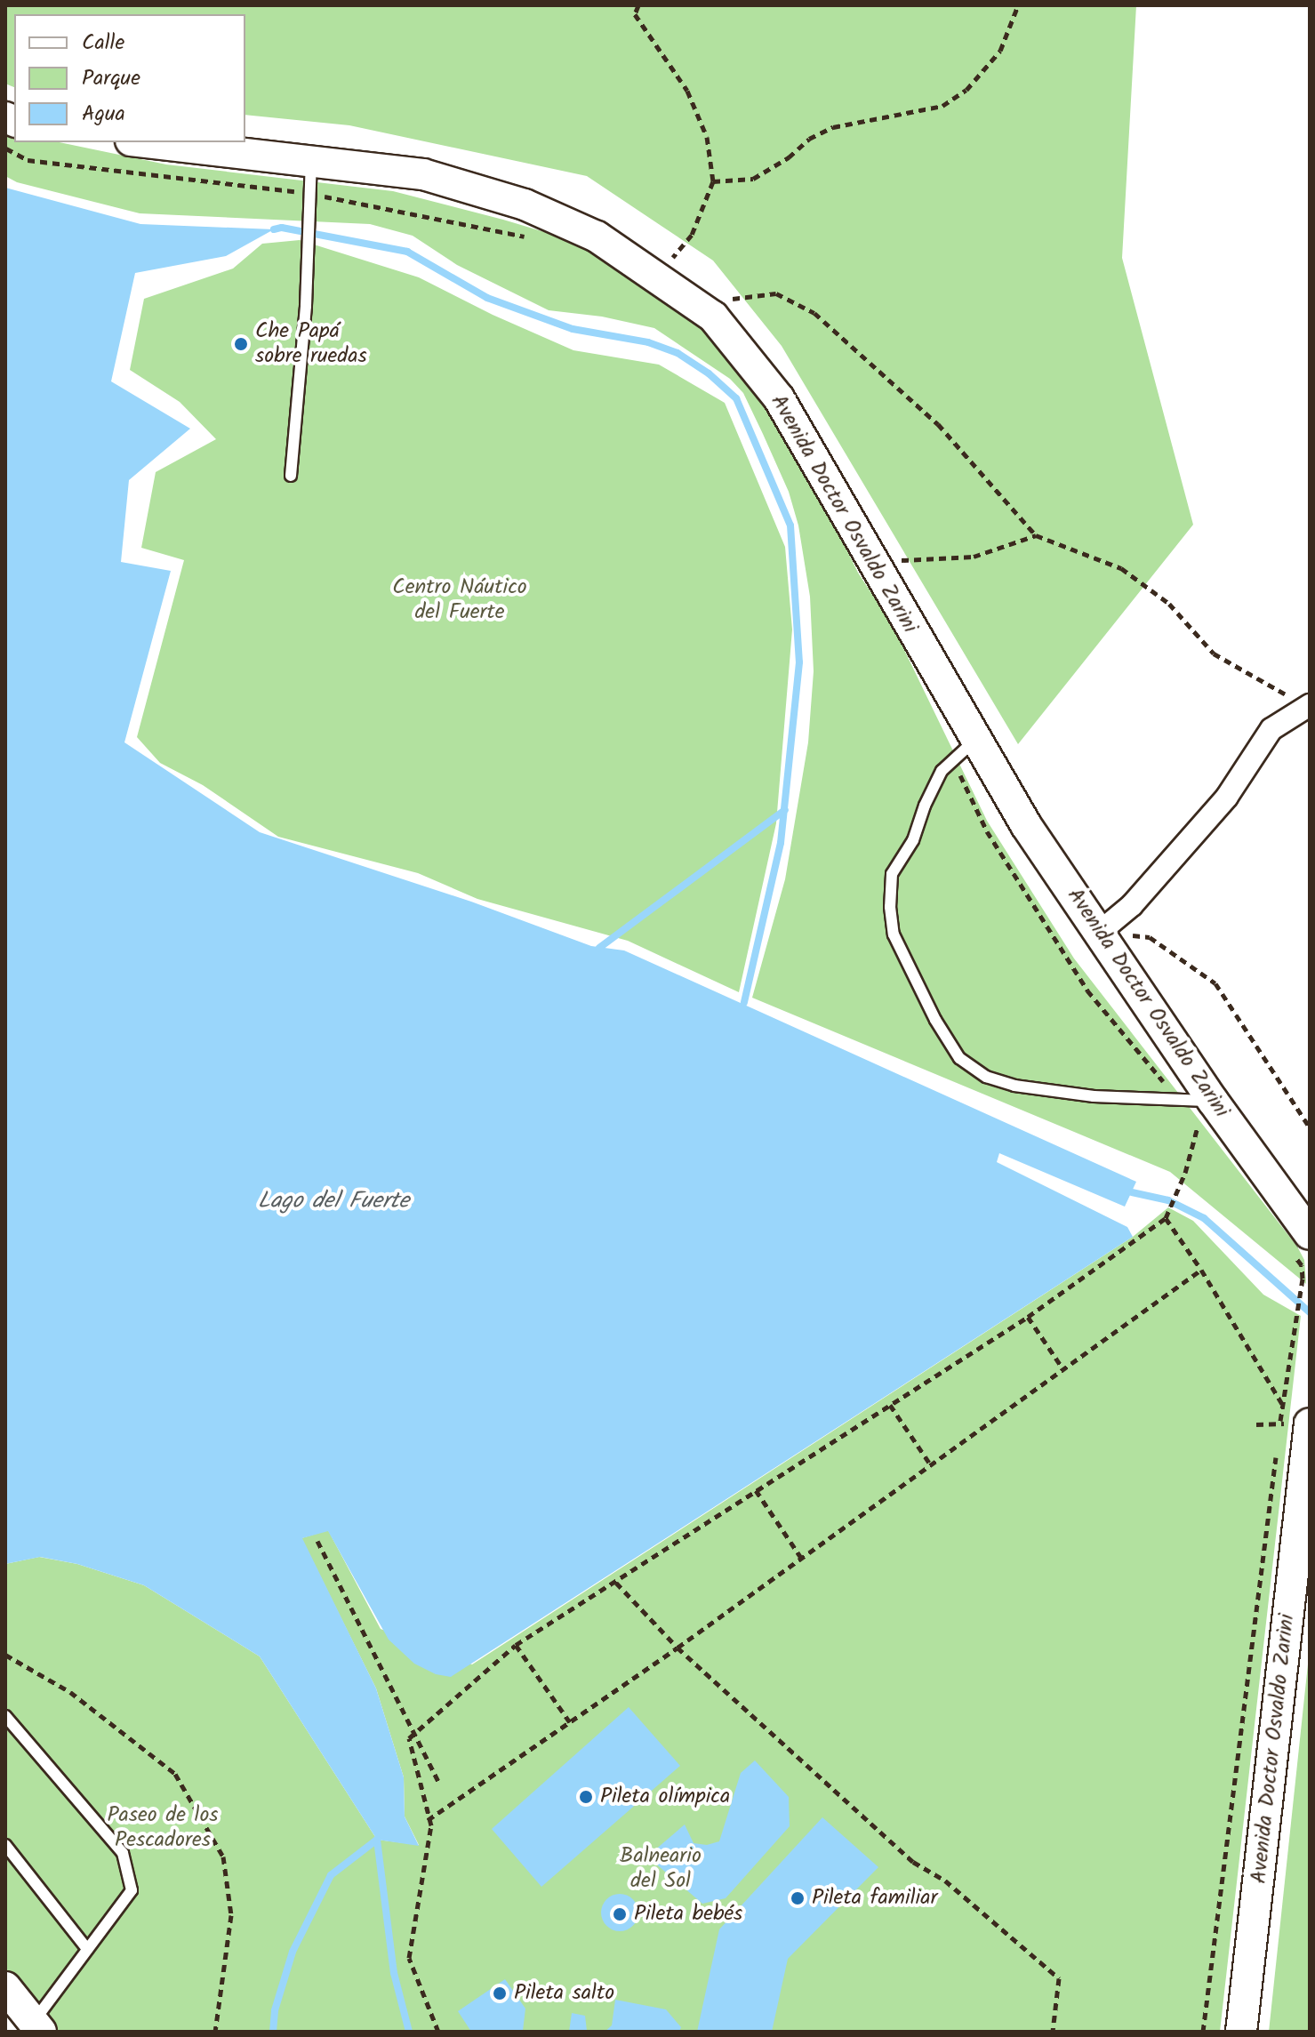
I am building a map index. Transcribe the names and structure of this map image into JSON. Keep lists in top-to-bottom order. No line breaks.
{"streets":{"main road":["Avenida Doctor Osvaldo Zarini"]},"water":["Lago del Fuerte"],"parks":["Centro Náutico del Fuerte","Paseo de los Pescadores","Balneario del Sol"],"places":["Che Papá sobre ruedas","Pileta olímpica","Pileta familiar","Pileta bebés","Pileta salto"],"legend":["Calle","Parque","Agua"]}
